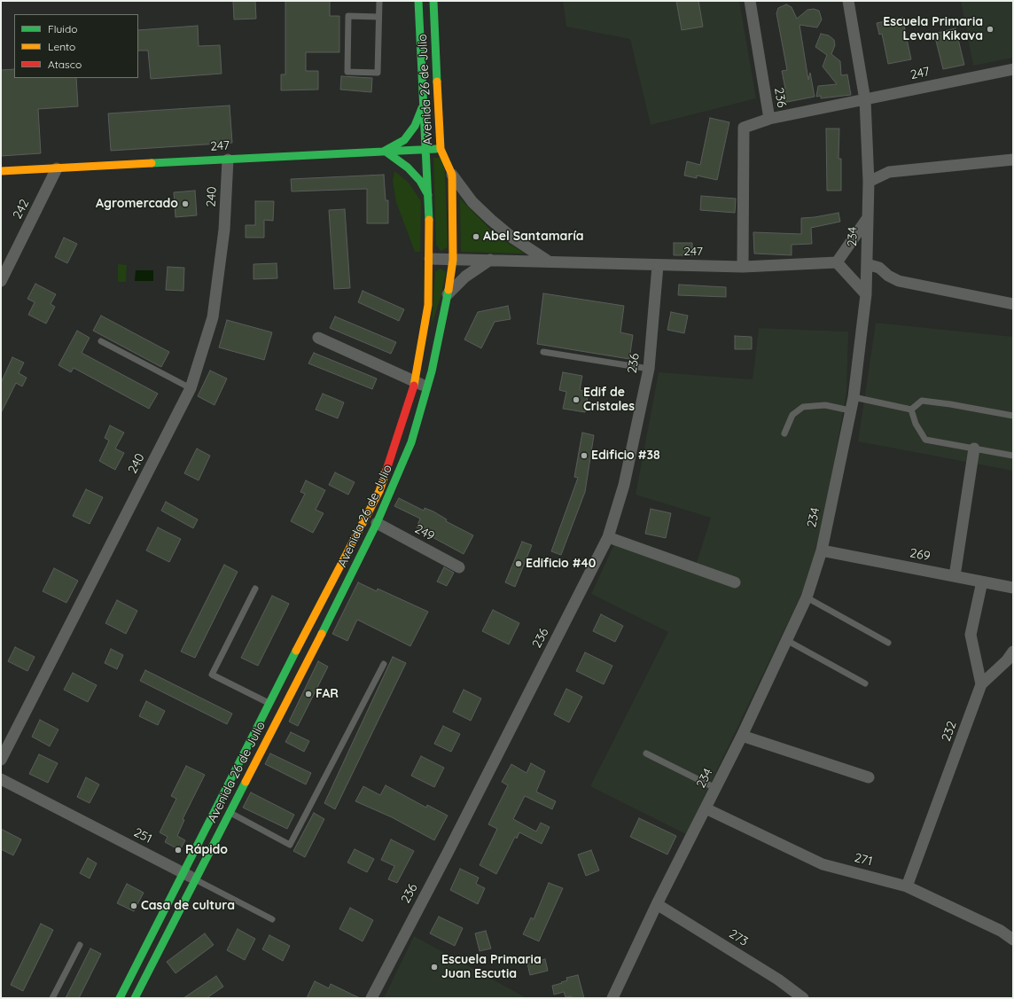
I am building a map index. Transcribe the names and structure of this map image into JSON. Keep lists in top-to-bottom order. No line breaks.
{"streets":{"street":["247","Avenida 26 de Julio","236","240","242","234","249","269","232","251","271","273"]},"crossings":[["247","Avenida 26 de Julio"],["247","236"],["247","240"],["247","242"],["247","234"],["Avenida 26 de Julio","249"],["Avenida 26 de Julio","251"],["234","269"],["234","271"],["234","273"],["232","271"]],"places":["Escuela Primaria Levan Kikava","Agromercado","Abel Santamaría","Edif de Cristales","Edificio #38","Edificio #40","FAR","Rápido","Casa de cultura","Escuela Primaria Juan Escutia"],"legend":["Fluido","Lento","Atasco"]}
